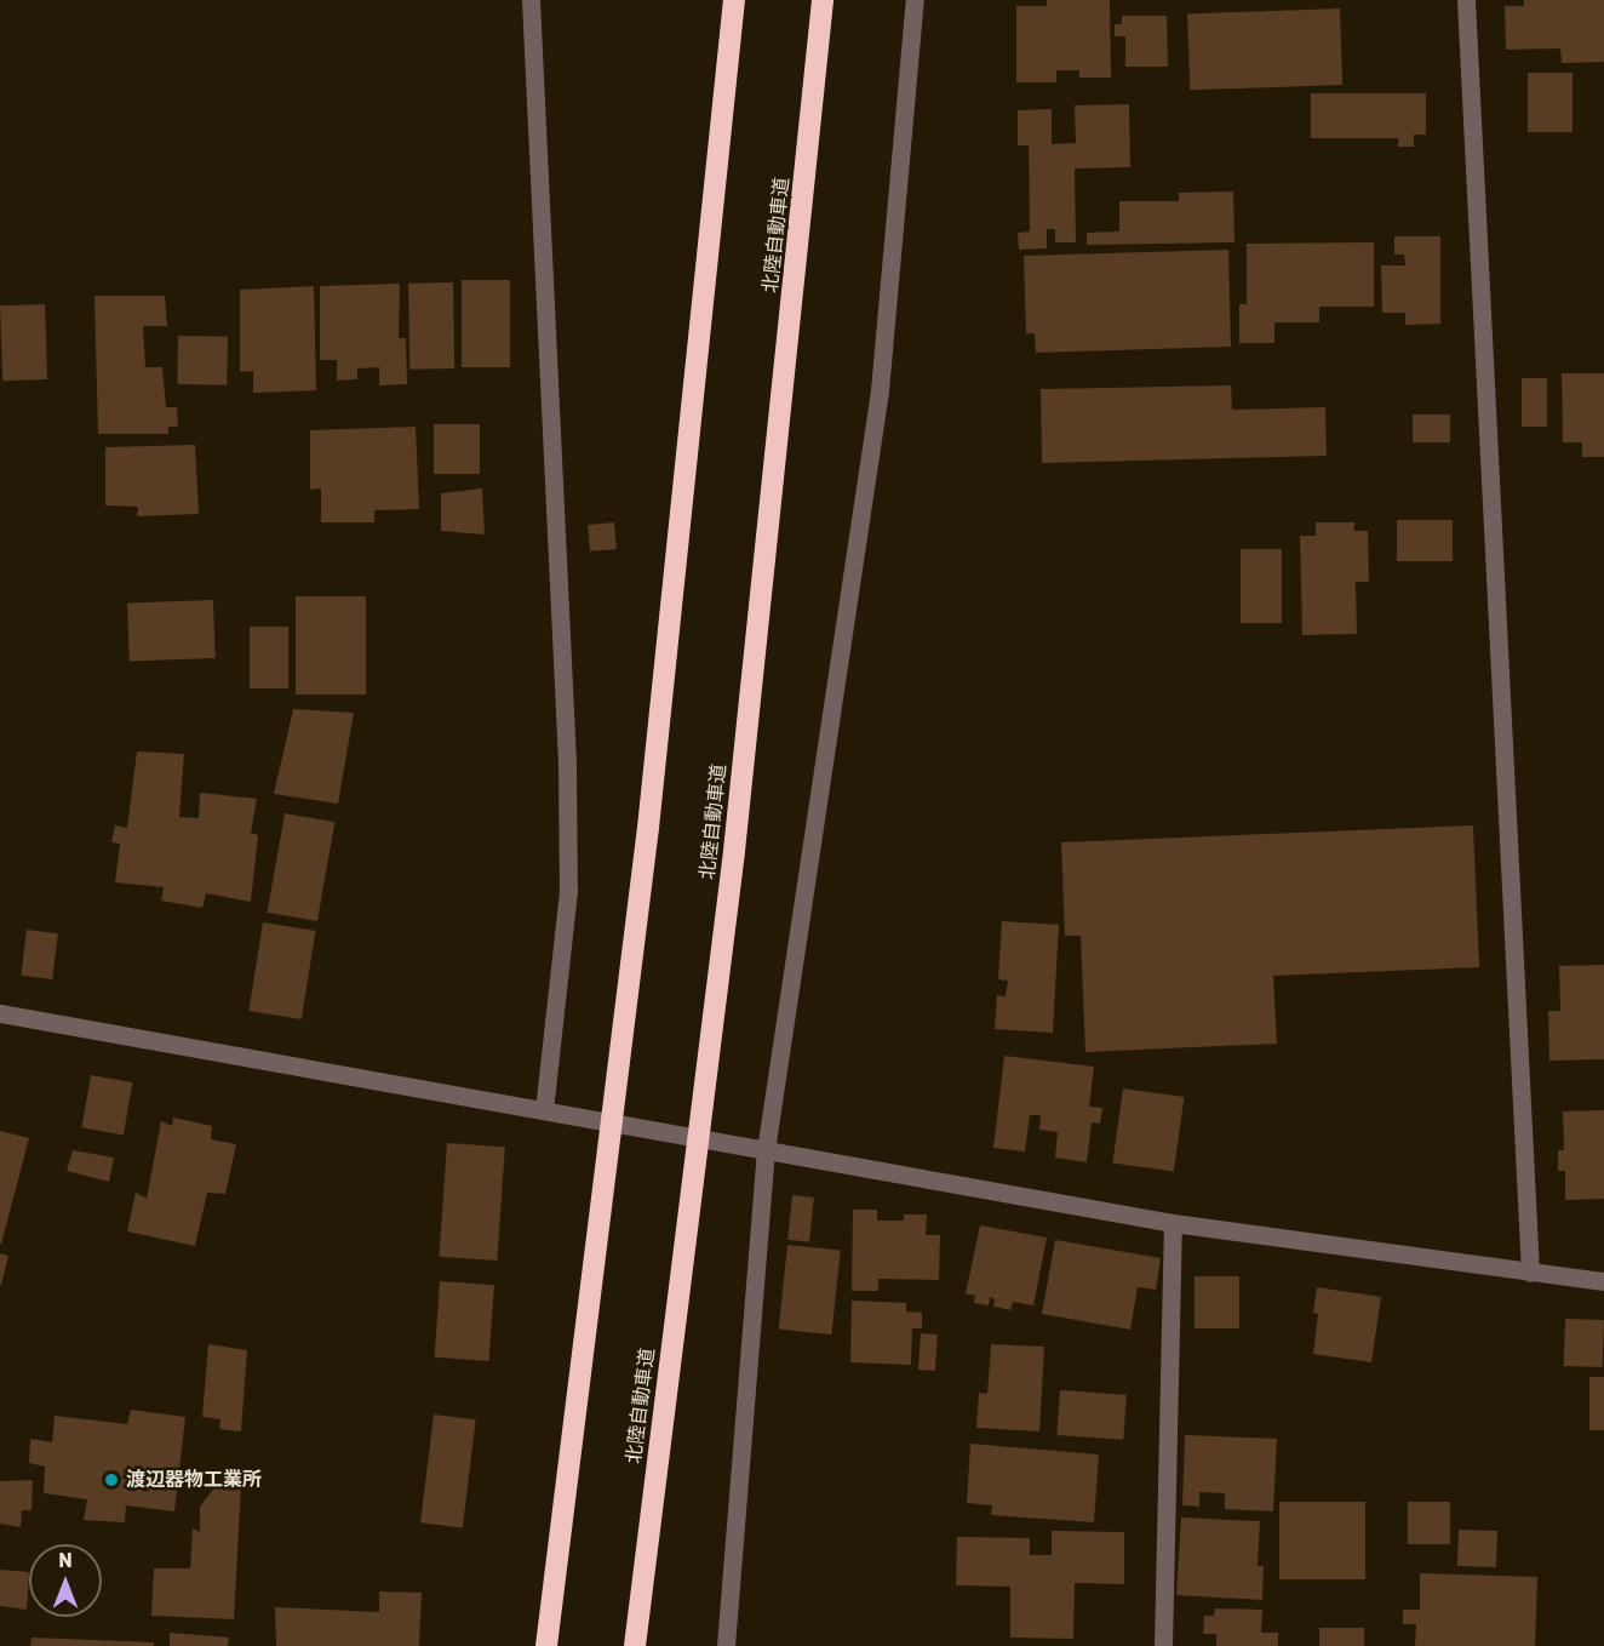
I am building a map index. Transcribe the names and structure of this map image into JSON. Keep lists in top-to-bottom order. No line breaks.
{"streets":{"highway":["北陸自動車道"]},"places":["渡辺器物工業所"],"north":"top"}
